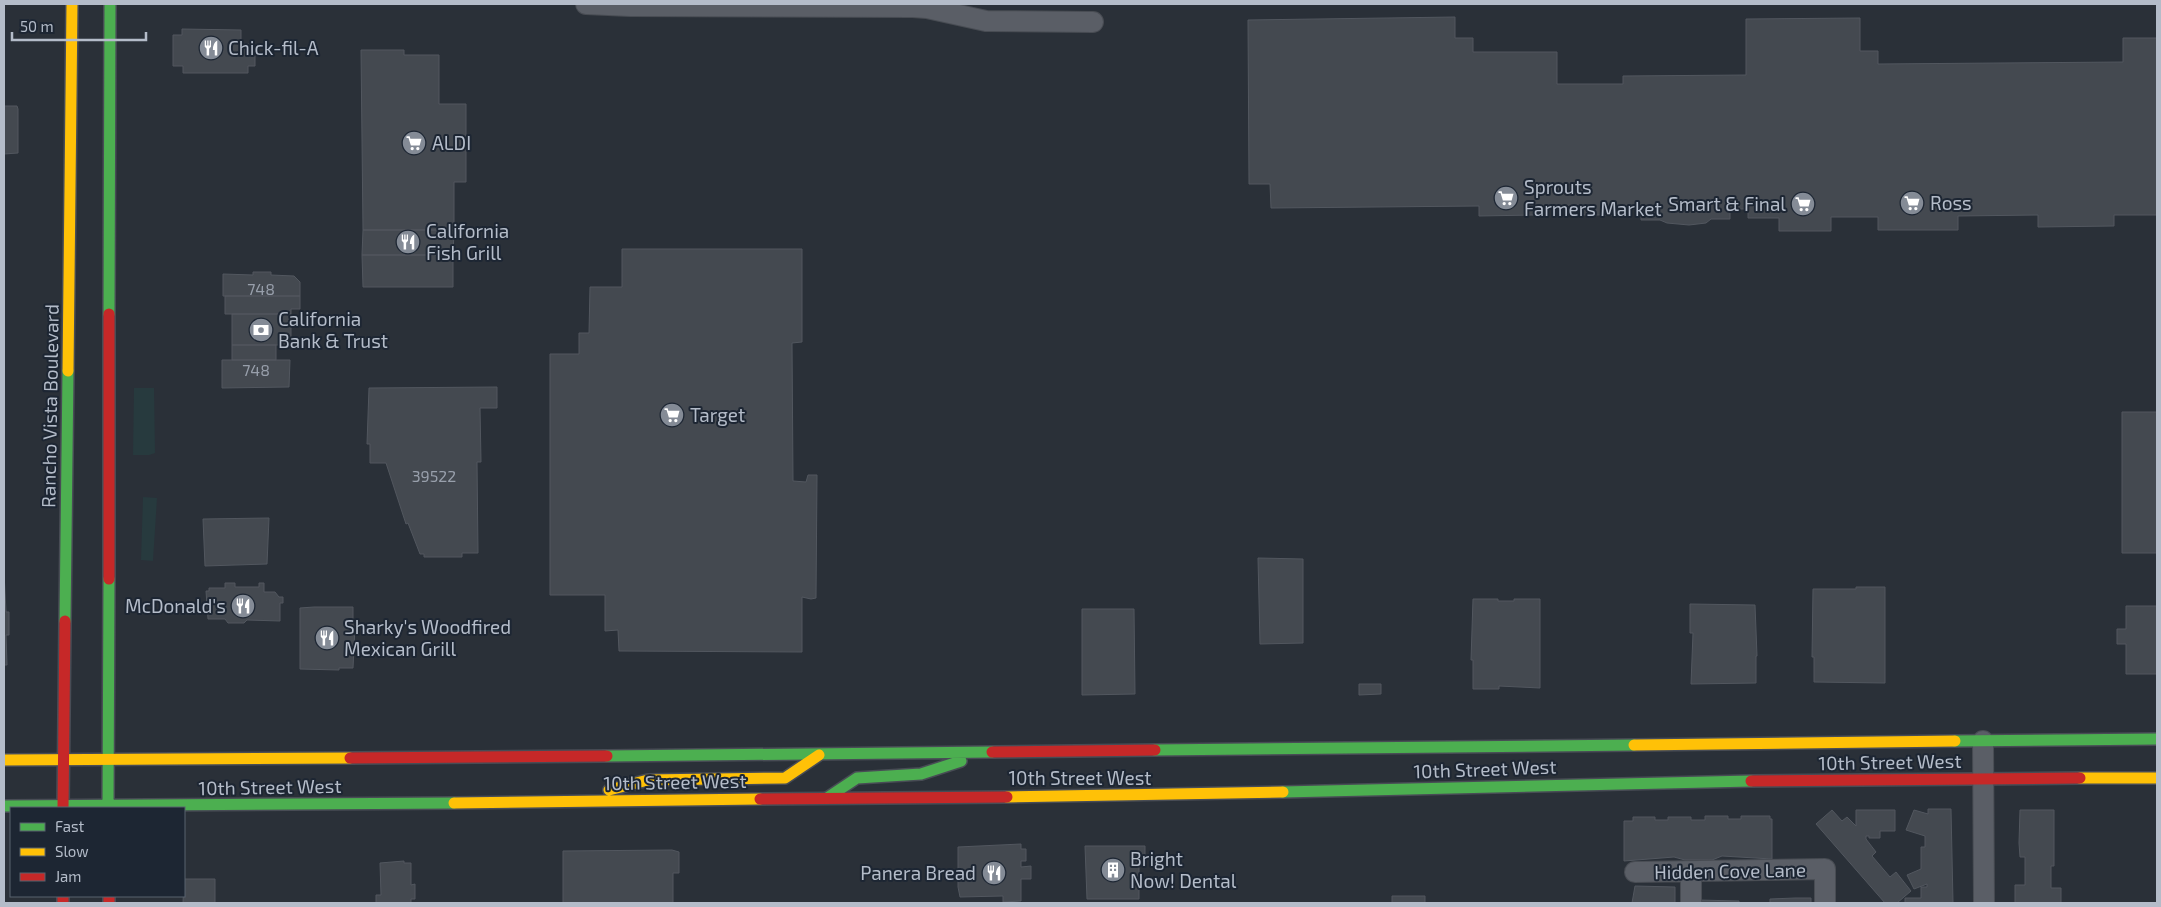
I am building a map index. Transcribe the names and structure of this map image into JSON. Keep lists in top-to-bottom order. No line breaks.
{"streets":{"main road":["Rancho Vista Boulevard","10th Street West"],"street":["Hidden Cove Lane"]},"crossings":[["Rancho Vista Boulevard","10th Street West"]],"places":{"restaurant":["Chick-fil-A","California Fish Grill","McDonald's","Sharky's Woodfired Mexican Grill","Panera Bread"],"supermarket":["ALDI","Sprouts Farmers Market","Ross","Smart & Final","Target"],"bank":["California Bank & Trust"],"building":["Bright Now! Dental"]},"house_numbers":["748","748","39522"],"legend":["Fast","Slow","Jam"],"scale_bar":"50 m"}
